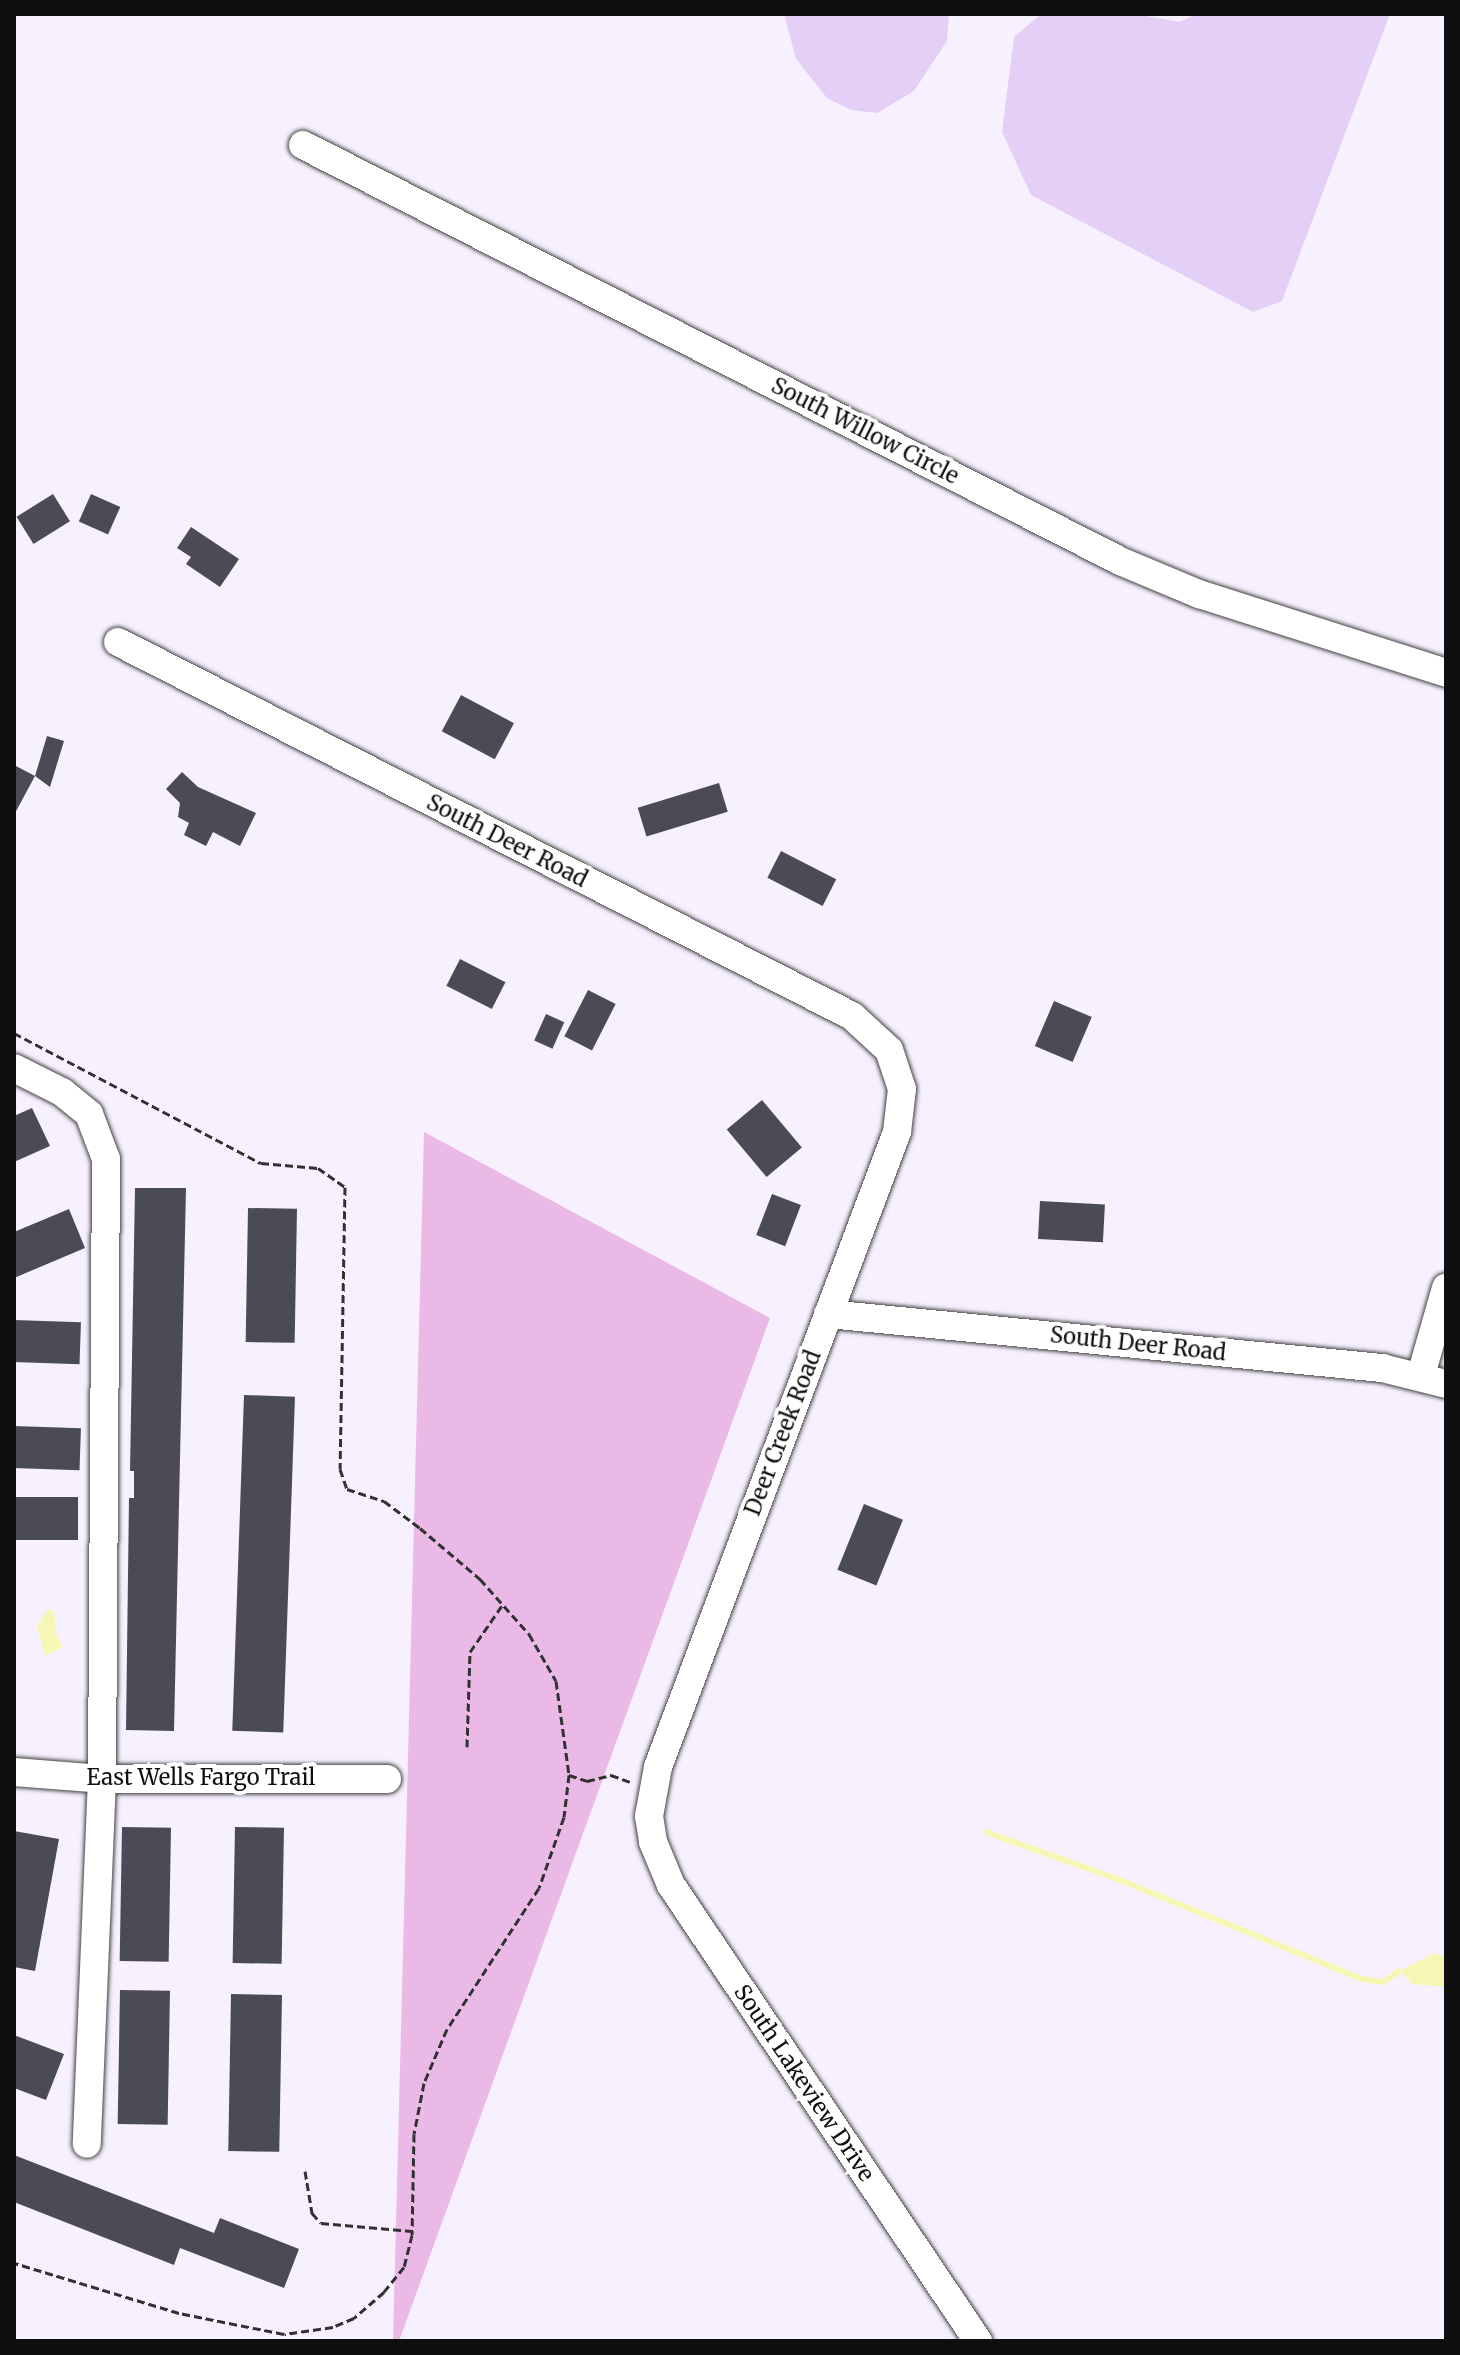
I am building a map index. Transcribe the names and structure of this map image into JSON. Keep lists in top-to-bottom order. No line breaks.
{"streets":{"street":["South Willow Circle","South Deer Road","Deer Creek Road","East Wells Fargo Trail","South Lakeview Drive"]},"crossings":[["South Deer Road","Deer Creek Road"],["Deer Creek Road","South Lakeview Drive"]]}
